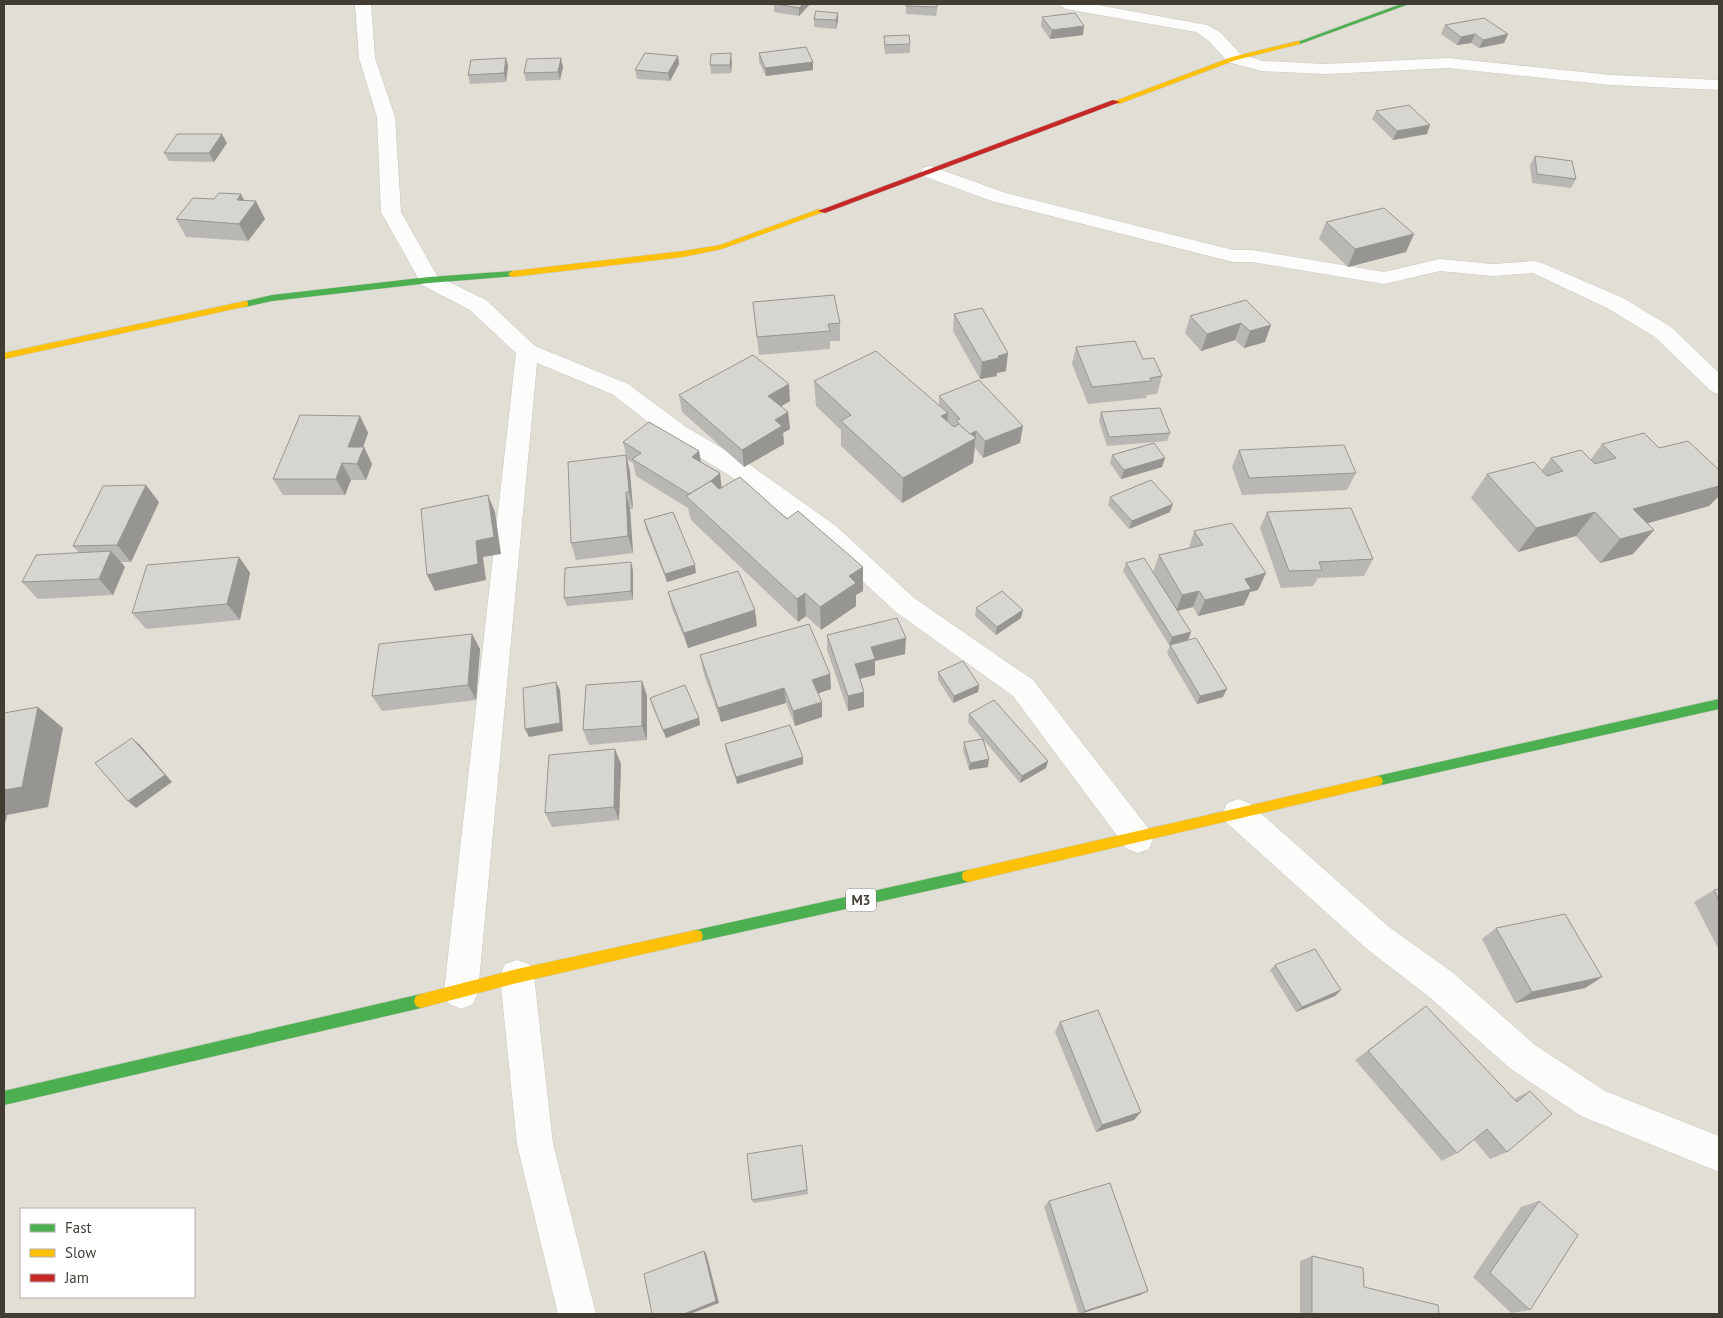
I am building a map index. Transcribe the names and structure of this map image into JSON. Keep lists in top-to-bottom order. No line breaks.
{"streets":{"street":["M3"]},"legend":["Fast","Slow","Jam"]}
